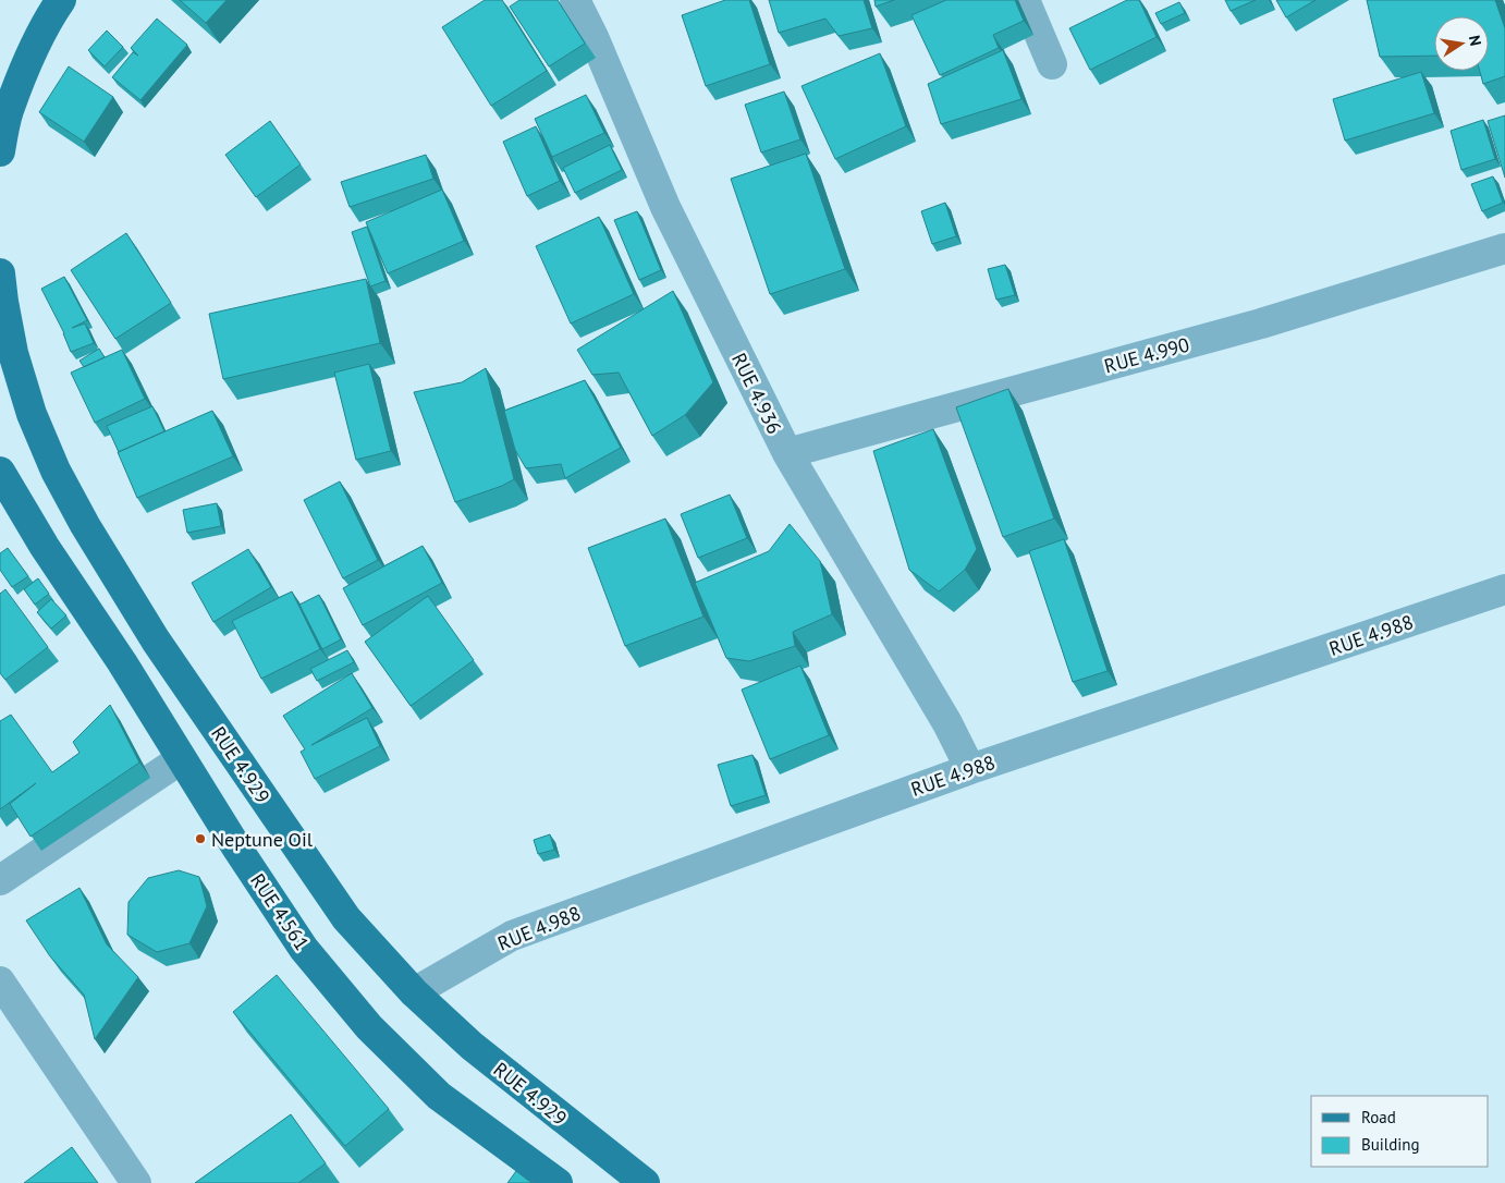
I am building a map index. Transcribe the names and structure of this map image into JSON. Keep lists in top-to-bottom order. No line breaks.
{"streets":{"main road":["RUE 4.929","RUE 4.561"],"street":["RUE 4.990","RUE 4.936","RUE 4.988"]},"crossings":[["RUE 4.990","RUE 4.936"],["RUE 4.936","RUE 4.988"],["RUE 4.988","RUE 4.929"]],"places":["Neptune Oil"],"legend":["Road","Building"],"north":"right"}
